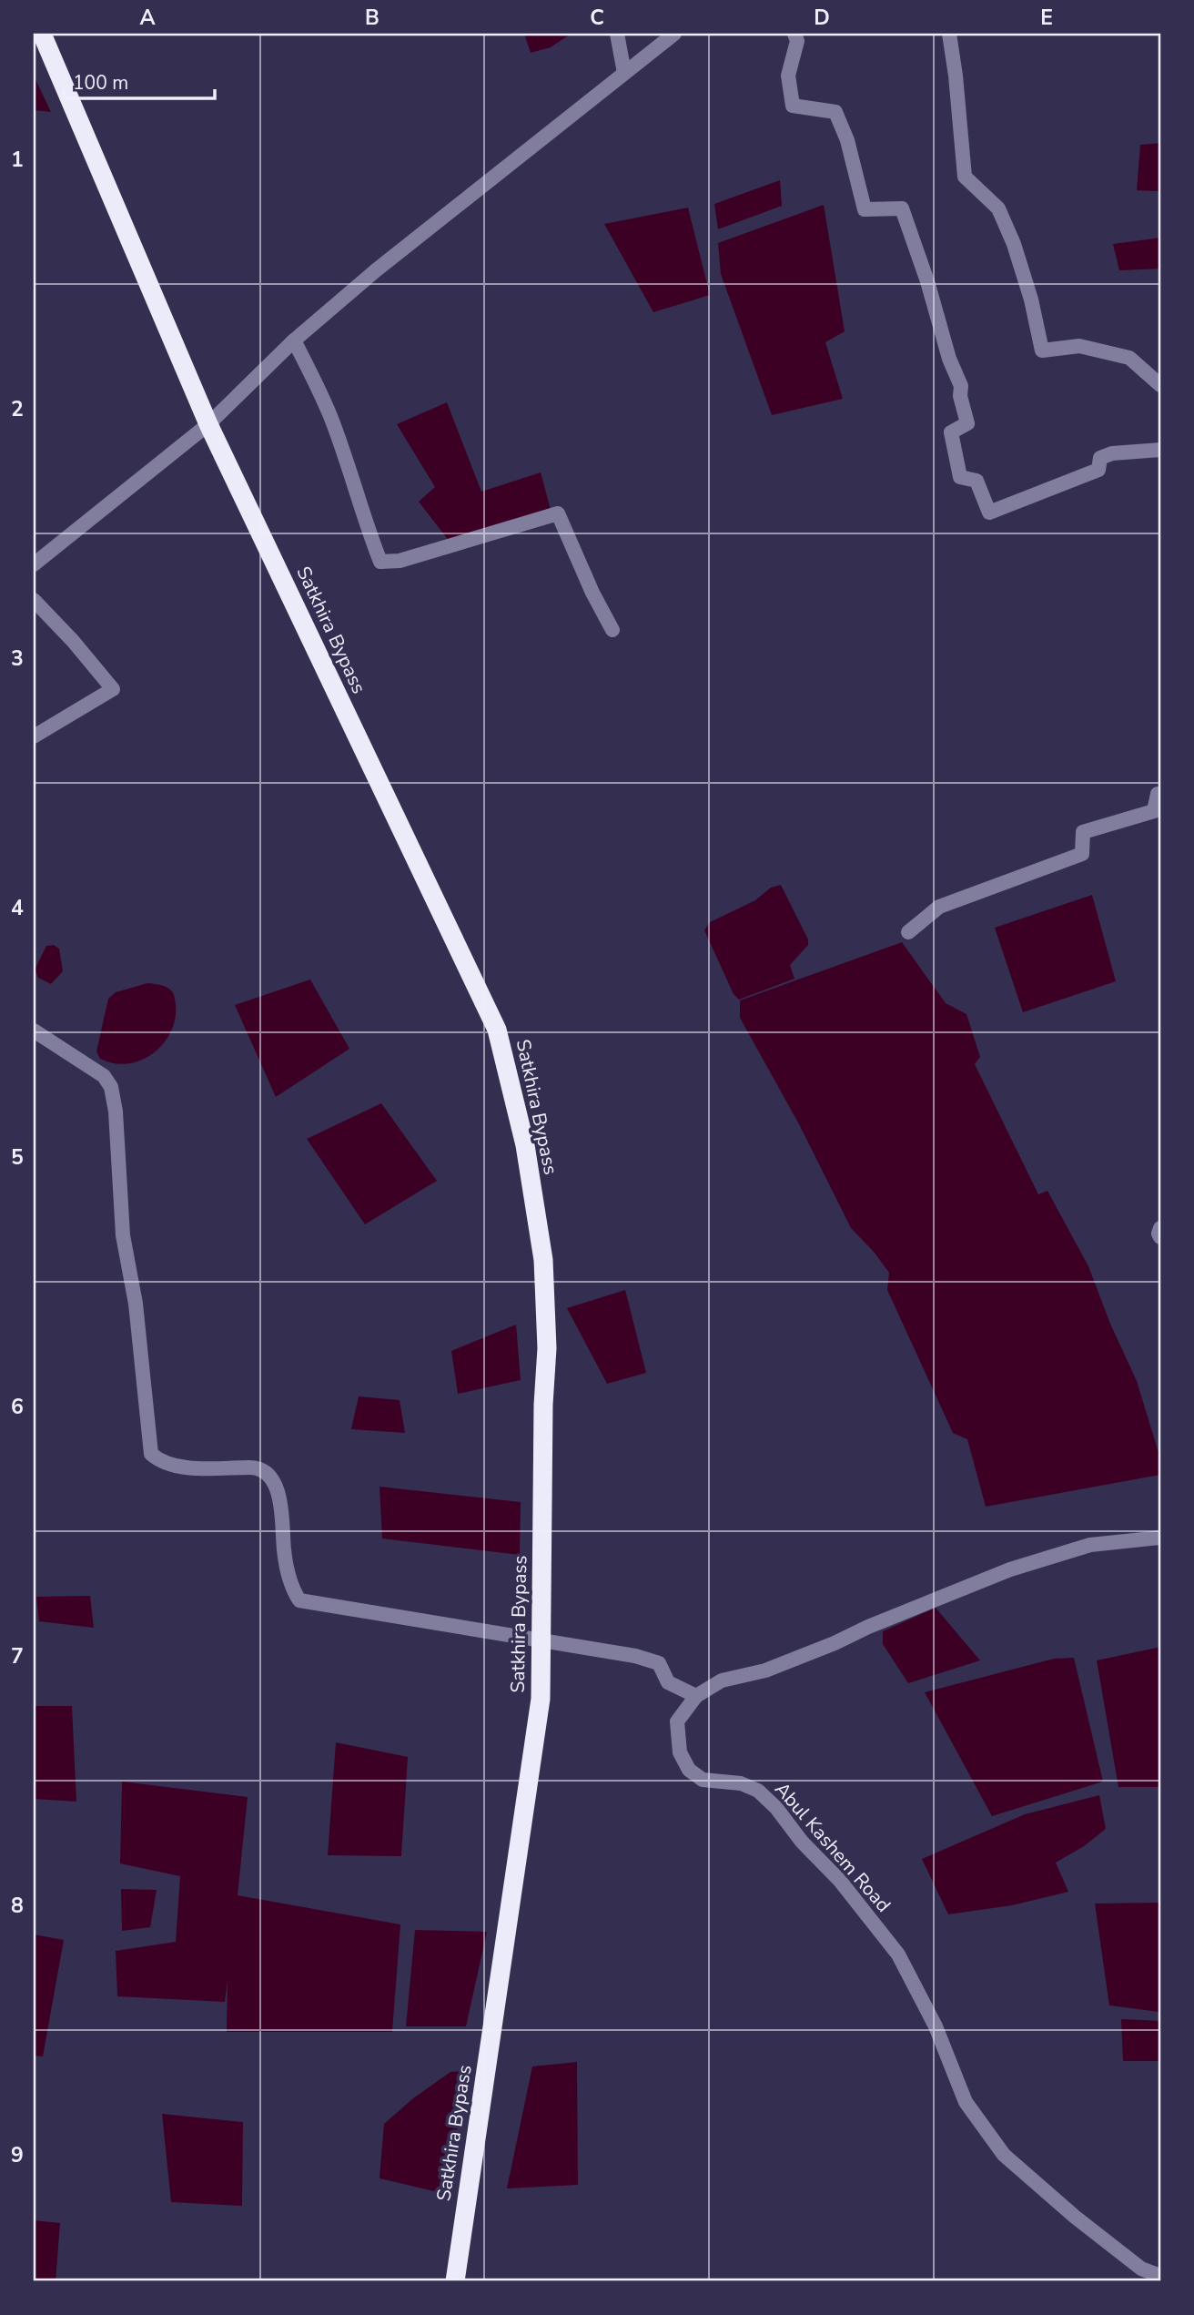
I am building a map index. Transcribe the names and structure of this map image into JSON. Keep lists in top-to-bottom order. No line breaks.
{"streets":{"highway":["Satkhira Bypass"],"street":["Abul Kashem Road"]},"scale_bar":"100 m","grid":{"columns":["A","B","C","D","E"],"rows":["1","2","3","4","5","6","7","8","9"]}}
